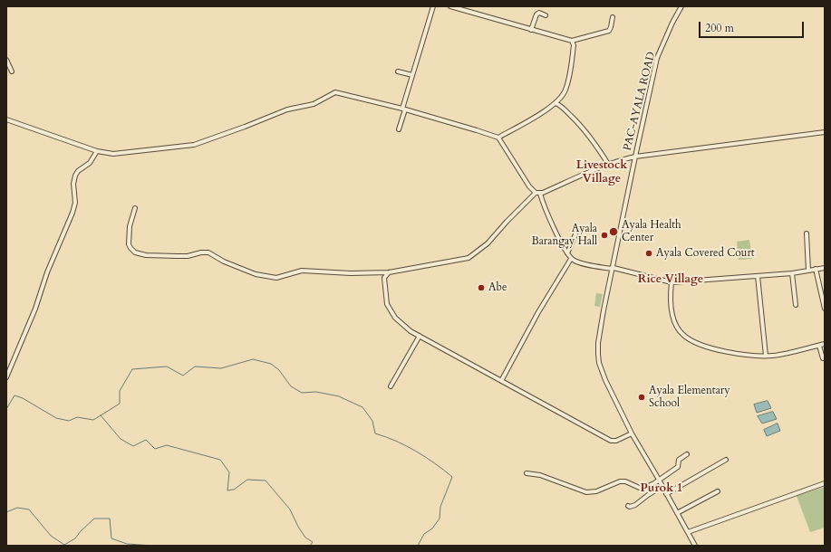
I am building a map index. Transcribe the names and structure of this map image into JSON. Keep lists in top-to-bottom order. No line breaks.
{"streets":{"street":["PAC-AYALA ROAD"]},"districts":["Livestock Village","Rice Village","Purok 1"],"places":["Ayala Health Center","Ayala Barangay Hall","Ayala Covered Court","Abe","Ayala Elementary School"],"scale_bar":"200 m"}
